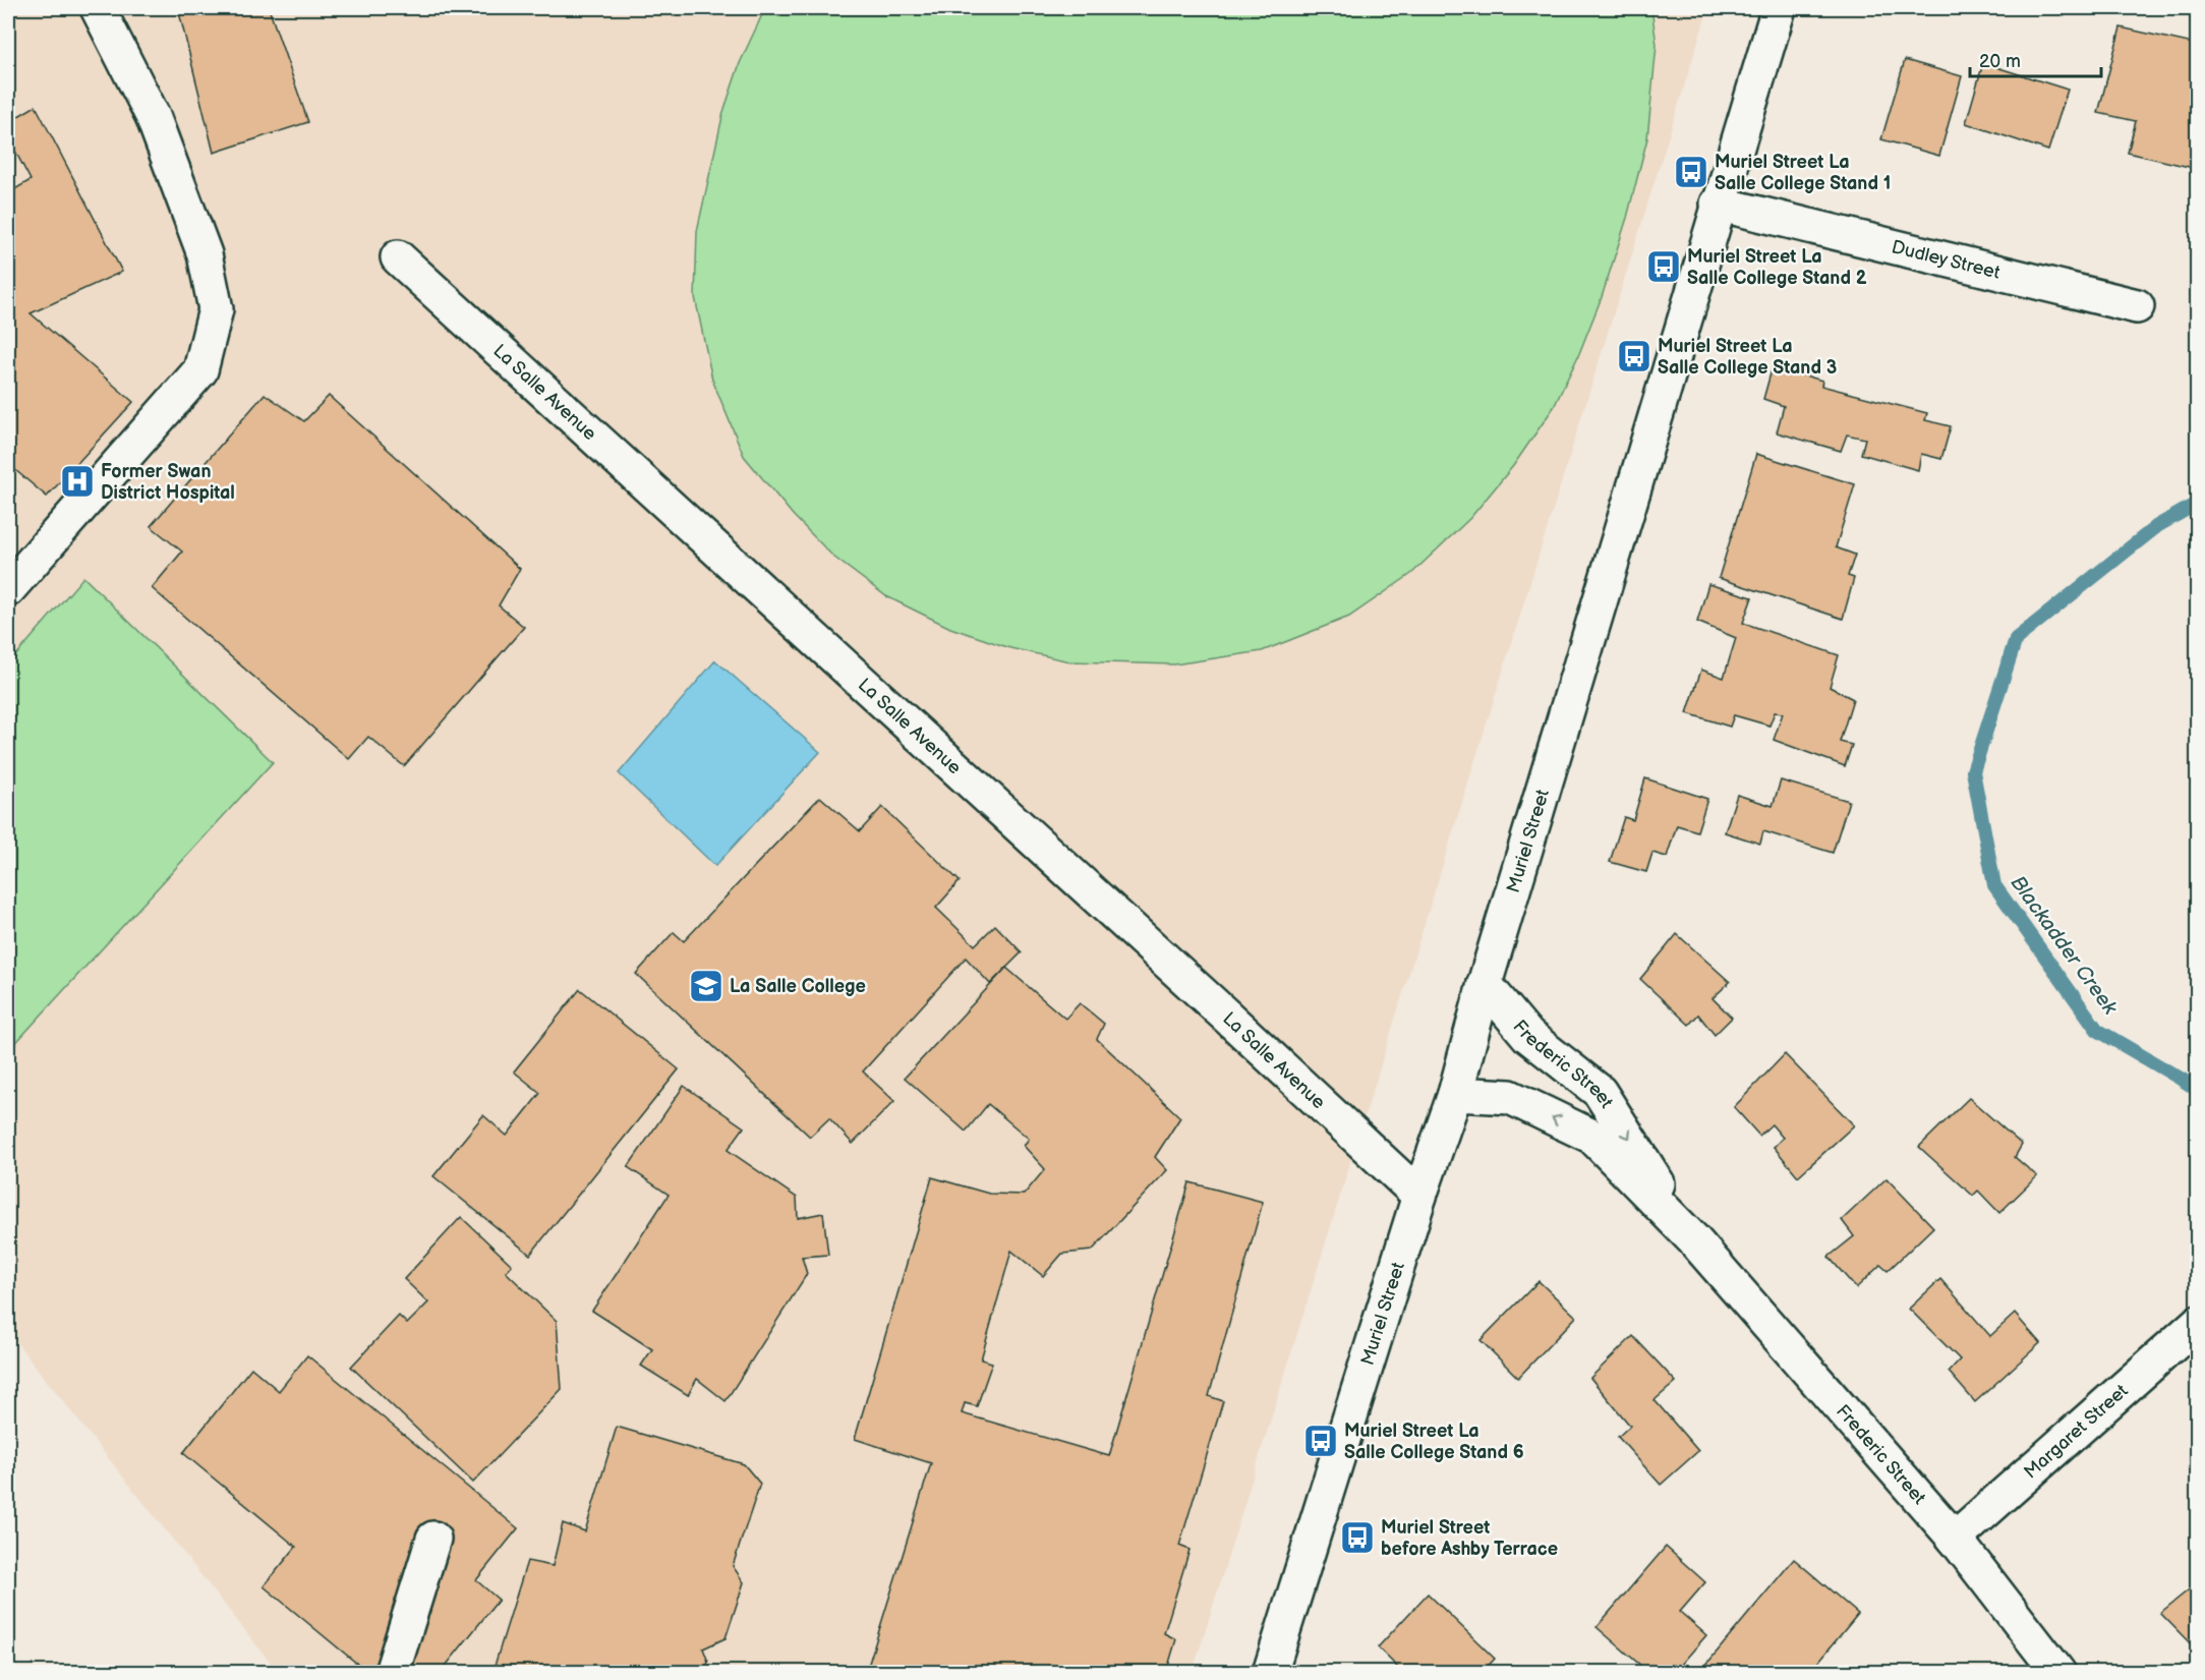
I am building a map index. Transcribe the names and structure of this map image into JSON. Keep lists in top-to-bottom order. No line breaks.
{"streets":{"street":["Dudley Street","La Salle Avenue","Muriel Street","Frederic Street","Margaret Street"]},"crossings":[["Dudley Street","Muriel Street"],["La Salle Avenue","Muriel Street"],["Muriel Street","Frederic Street"],["Frederic Street","Margaret Street"]],"water":["Blackadder Creek"],"places":{"bus stop":["Muriel Street La Salle College Stand 1","Muriel Street La Salle College Stand 2","Muriel Street La Salle College Stand 3","Muriel Street La Salle College Stand 6","Muriel Street before Ashby Terrace"],"hospital":["Former Swan District Hospital"],"school or university":["La Salle College"]},"scale_bar":"20 m"}
